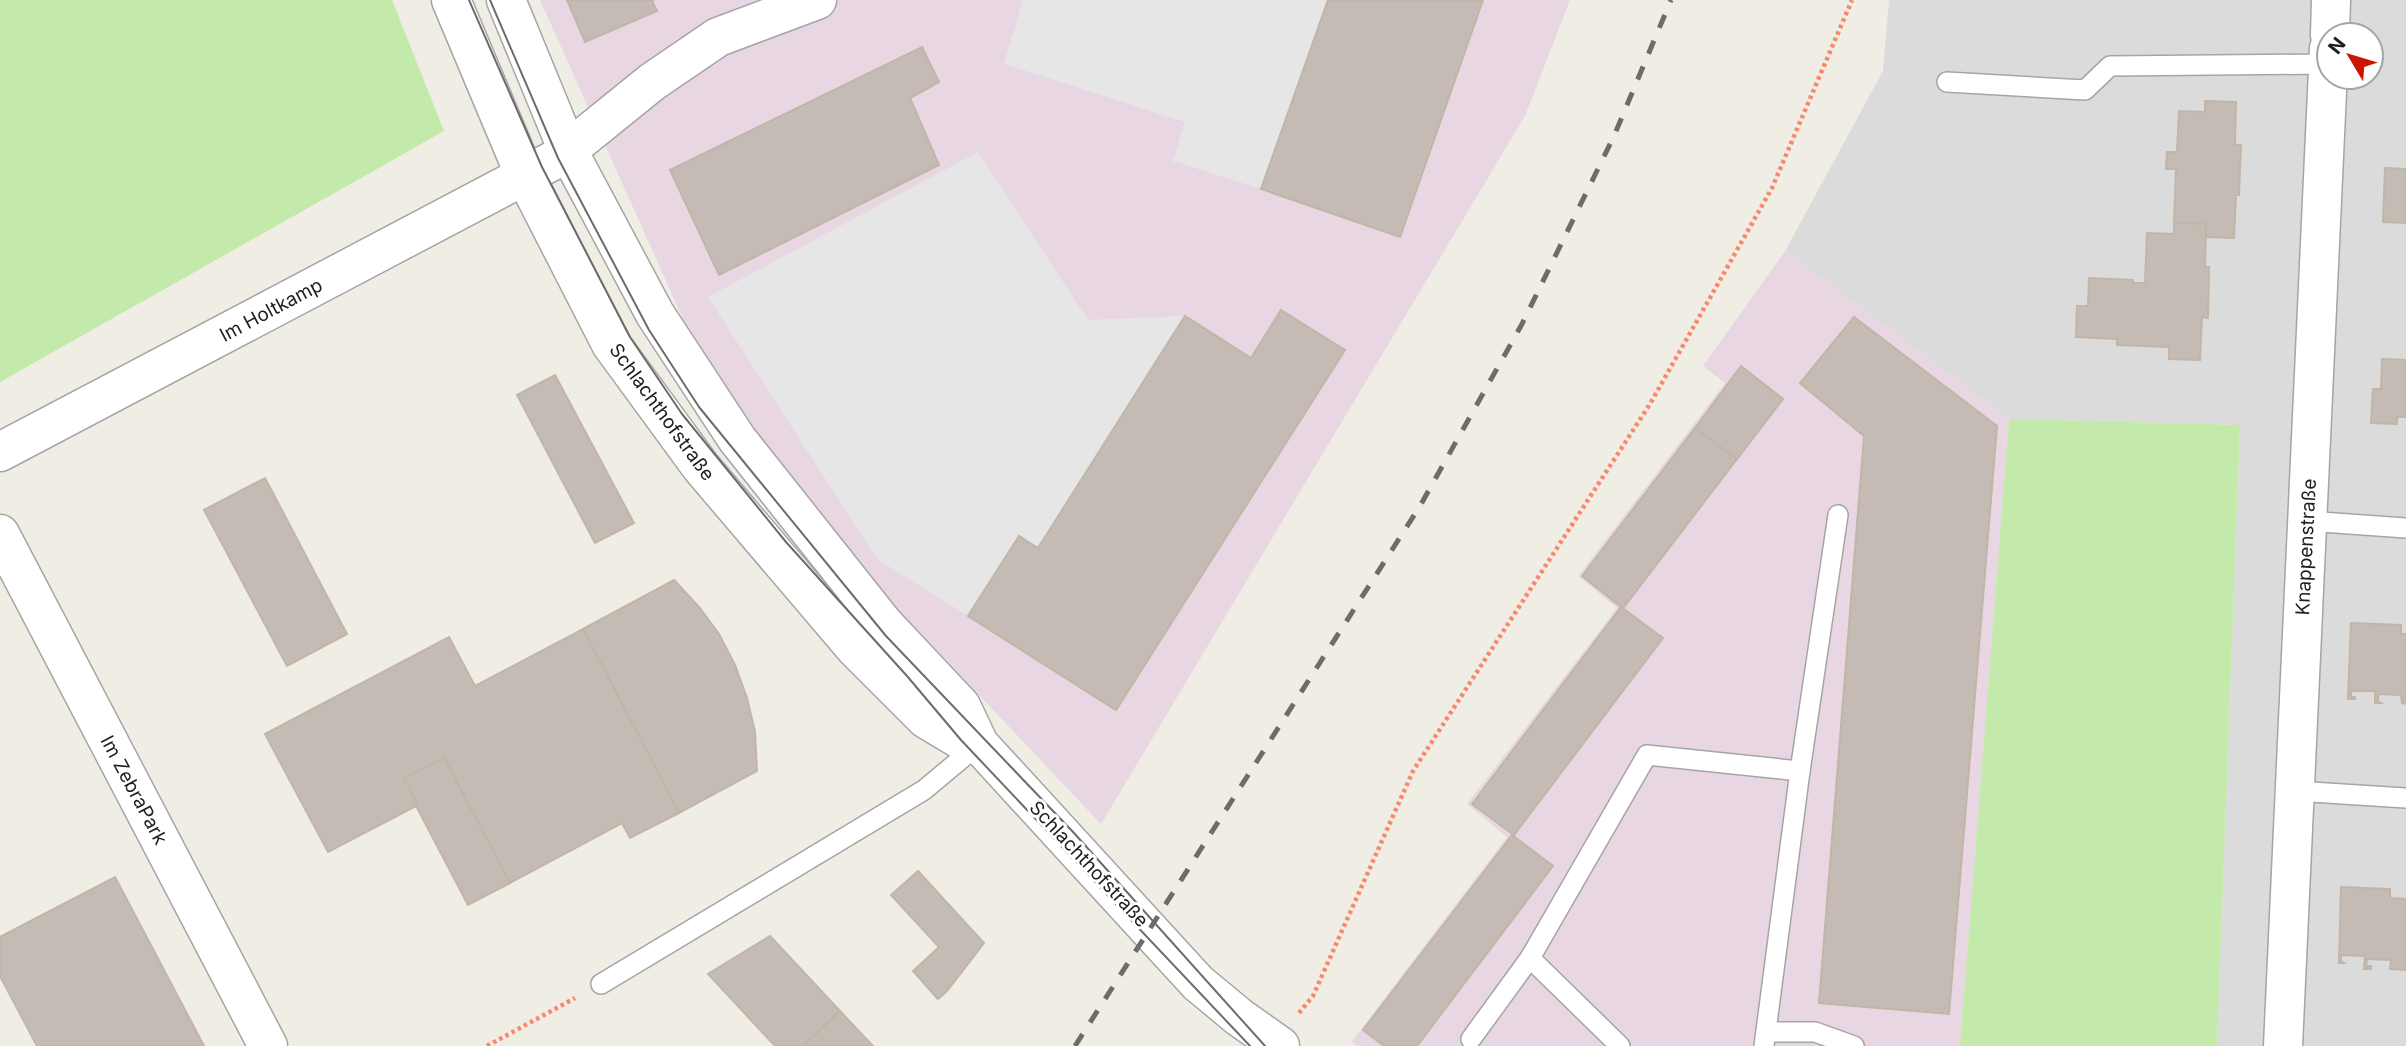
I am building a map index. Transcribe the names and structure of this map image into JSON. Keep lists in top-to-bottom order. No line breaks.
{"streets":{"street":["Im Holtkamp","Schlachthofstraße","Knappenstraße","Im ZebraPark"]},"crossings":[["Im Holtkamp","Schlachthofstraße"]],"north":"top left"}
